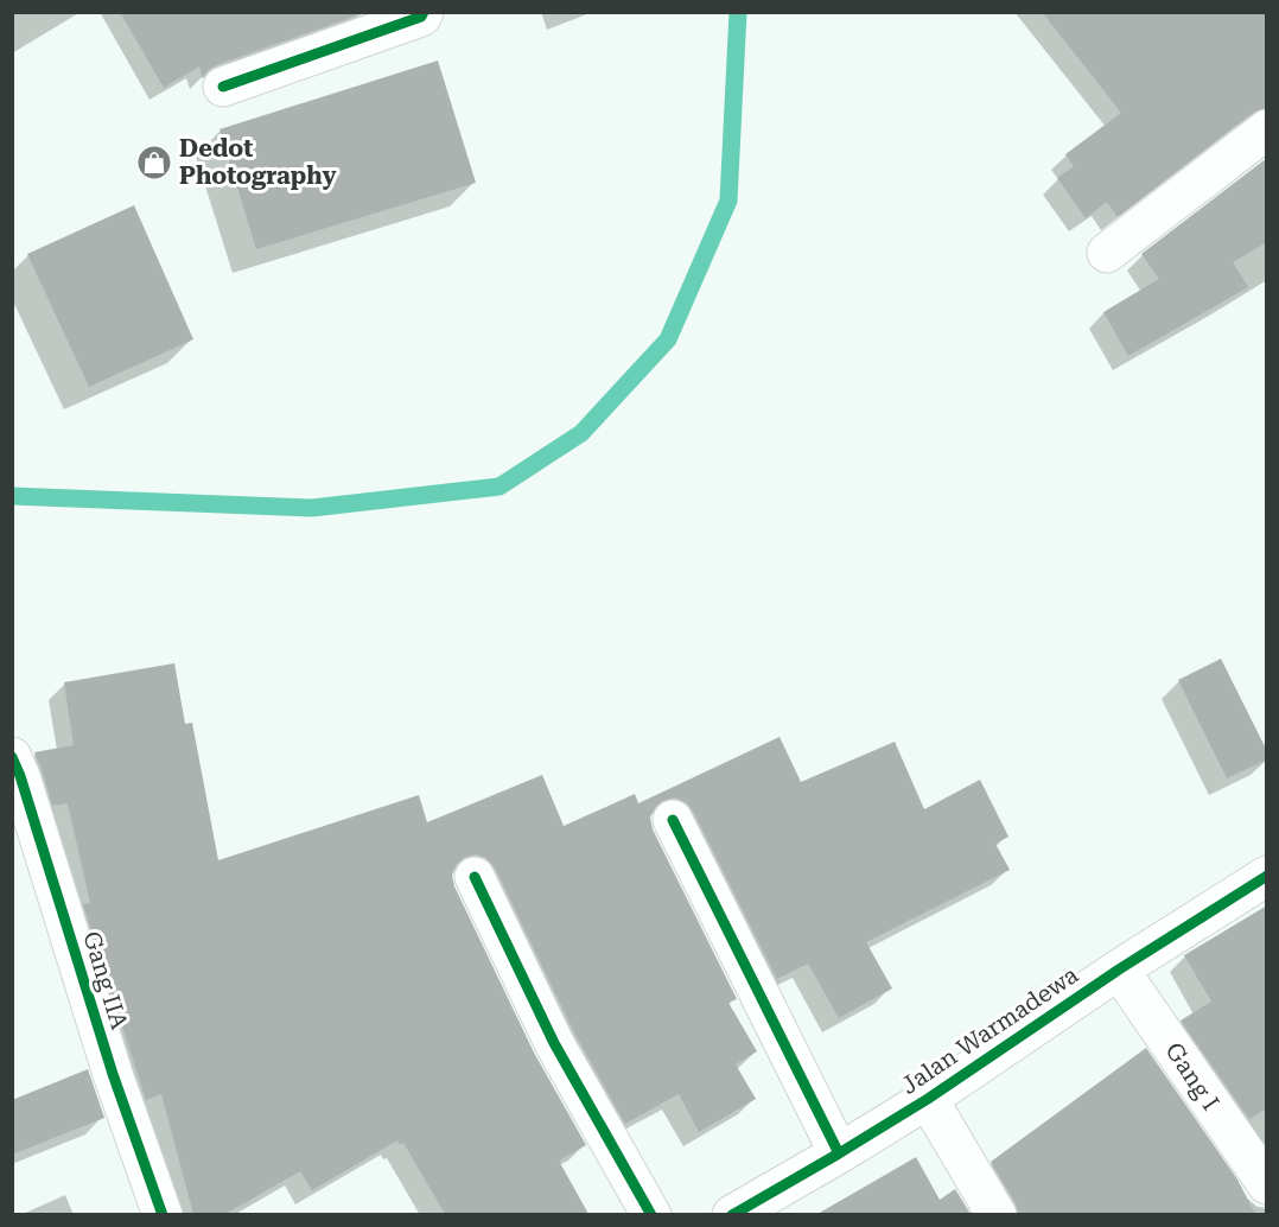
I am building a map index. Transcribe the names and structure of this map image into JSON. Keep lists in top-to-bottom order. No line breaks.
{"streets":{"street":["Gang IIA","Jalan Warmadewa","Gang I"]},"crossings":[["Jalan Warmadewa","Gang I"]],"places":{"shop":["Dedot Photography"]}}
